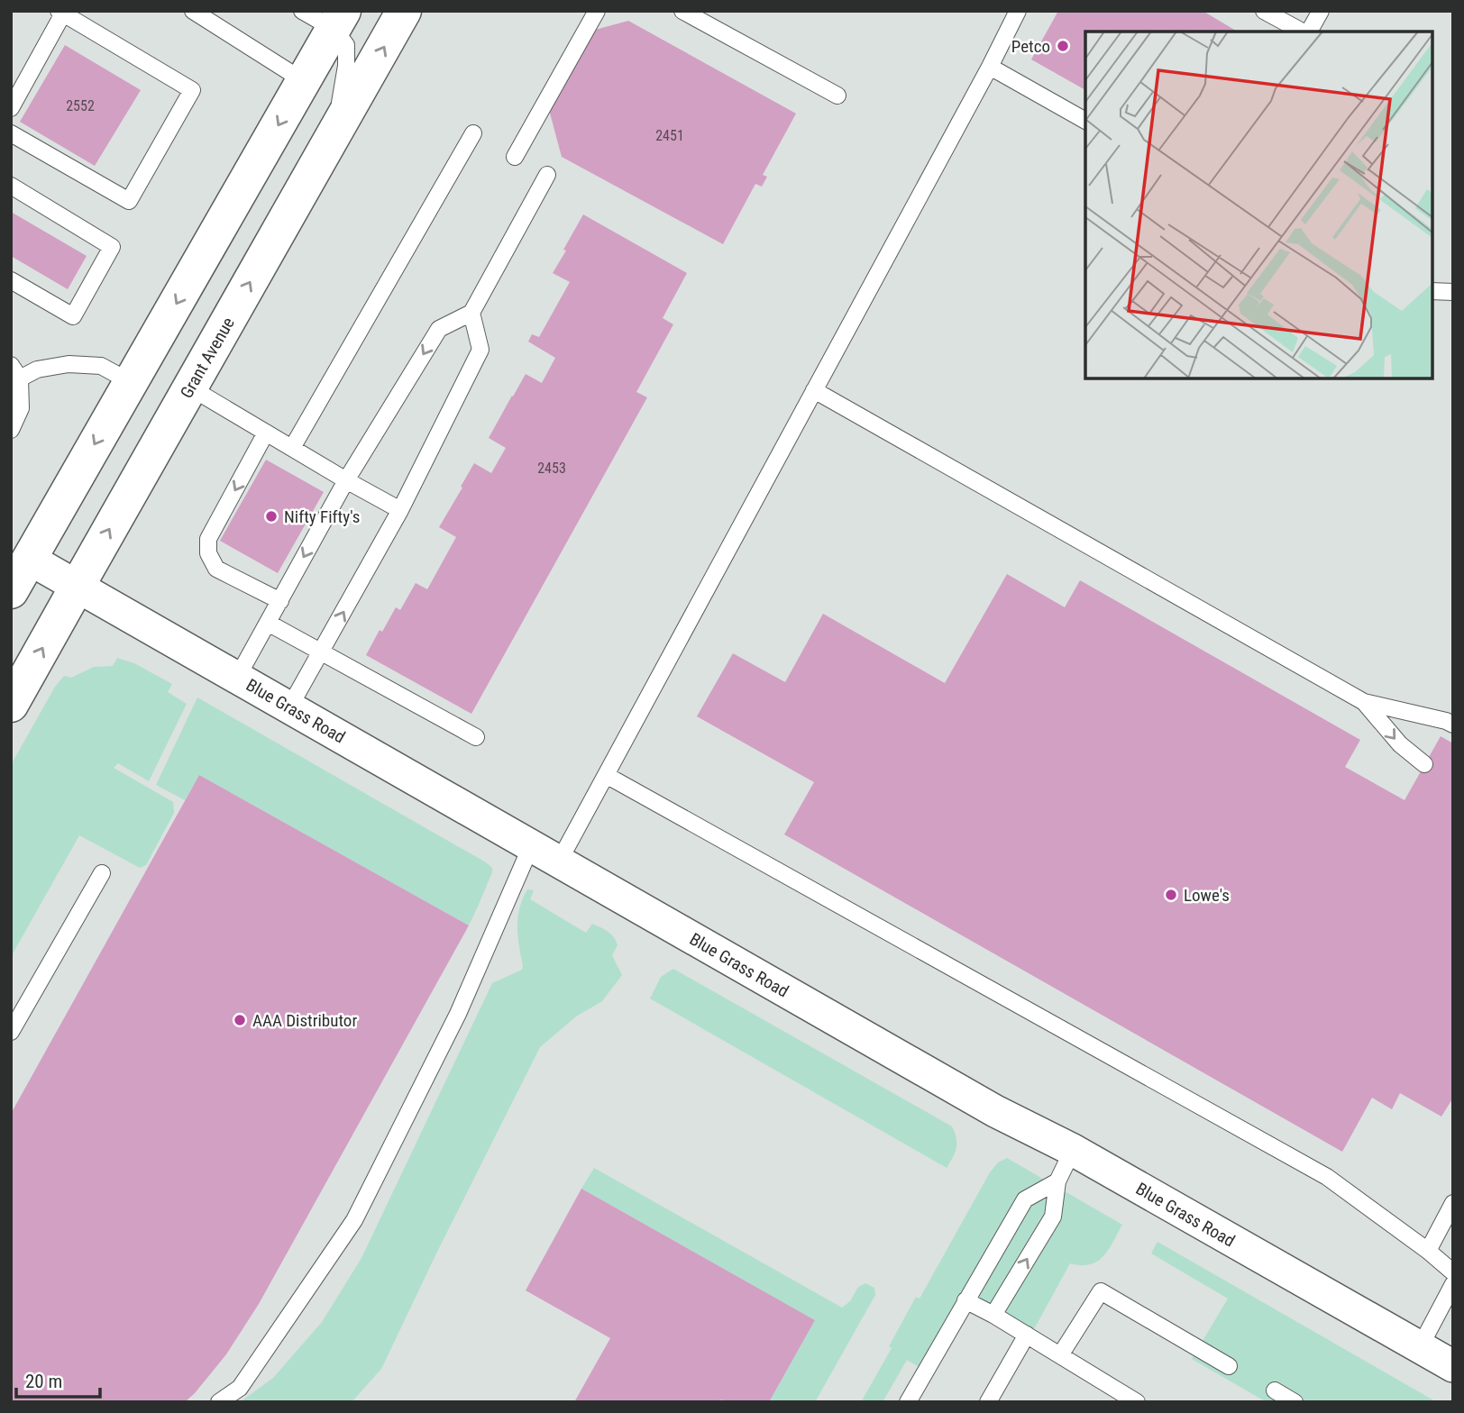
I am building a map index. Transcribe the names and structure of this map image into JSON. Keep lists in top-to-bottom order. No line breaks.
{"streets":{"main road":["Grant Avenue"],"street":["Blue Grass Road"]},"crossings":[["Grant Avenue","Blue Grass Road"]],"places":["Petco","Nifty Fifty's","Lowe's","AAA Distributor"],"house_numbers":["2552","2451","2453"],"scale_bar":"20 m"}
